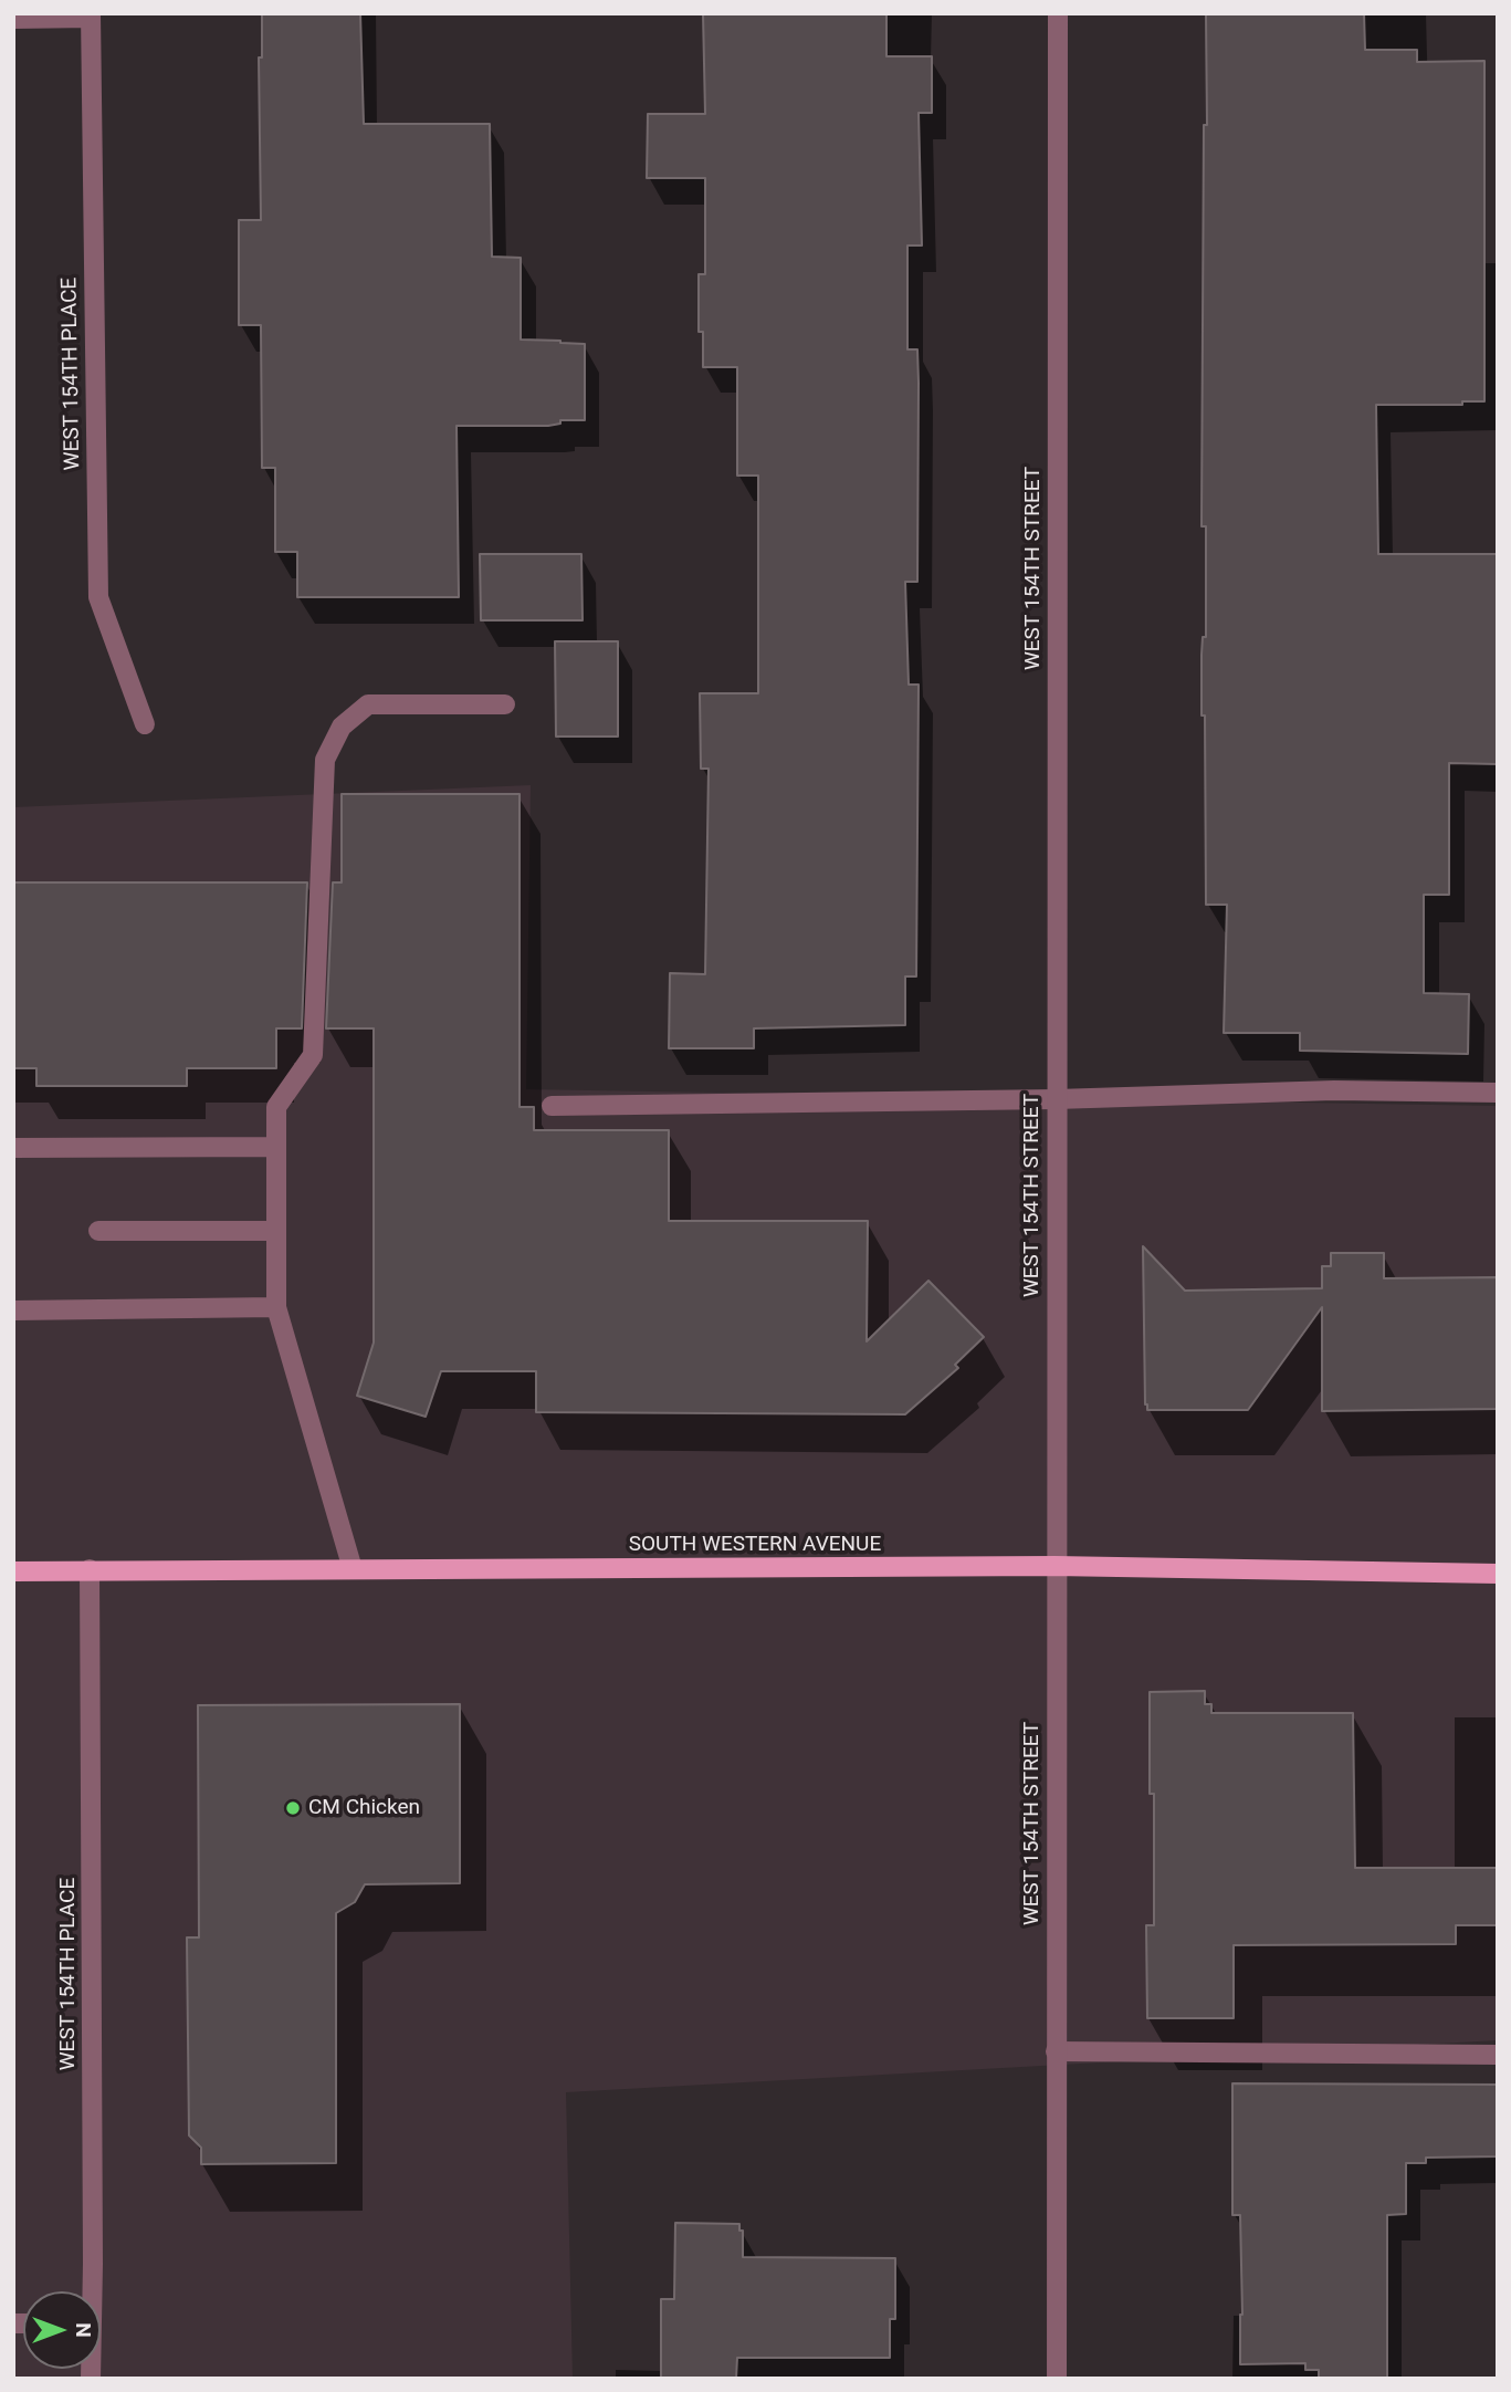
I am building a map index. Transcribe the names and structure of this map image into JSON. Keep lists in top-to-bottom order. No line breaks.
{"streets":{"main road":["SOUTH WESTERN AVENUE"],"street":["WEST 154TH PLACE","WEST 154TH STREET"]},"crossings":[["WEST 154TH PLACE","SOUTH WESTERN AVENUE"],["WEST 154TH STREET","SOUTH WESTERN AVENUE"]],"places":["CM Chicken"],"north":"right"}
